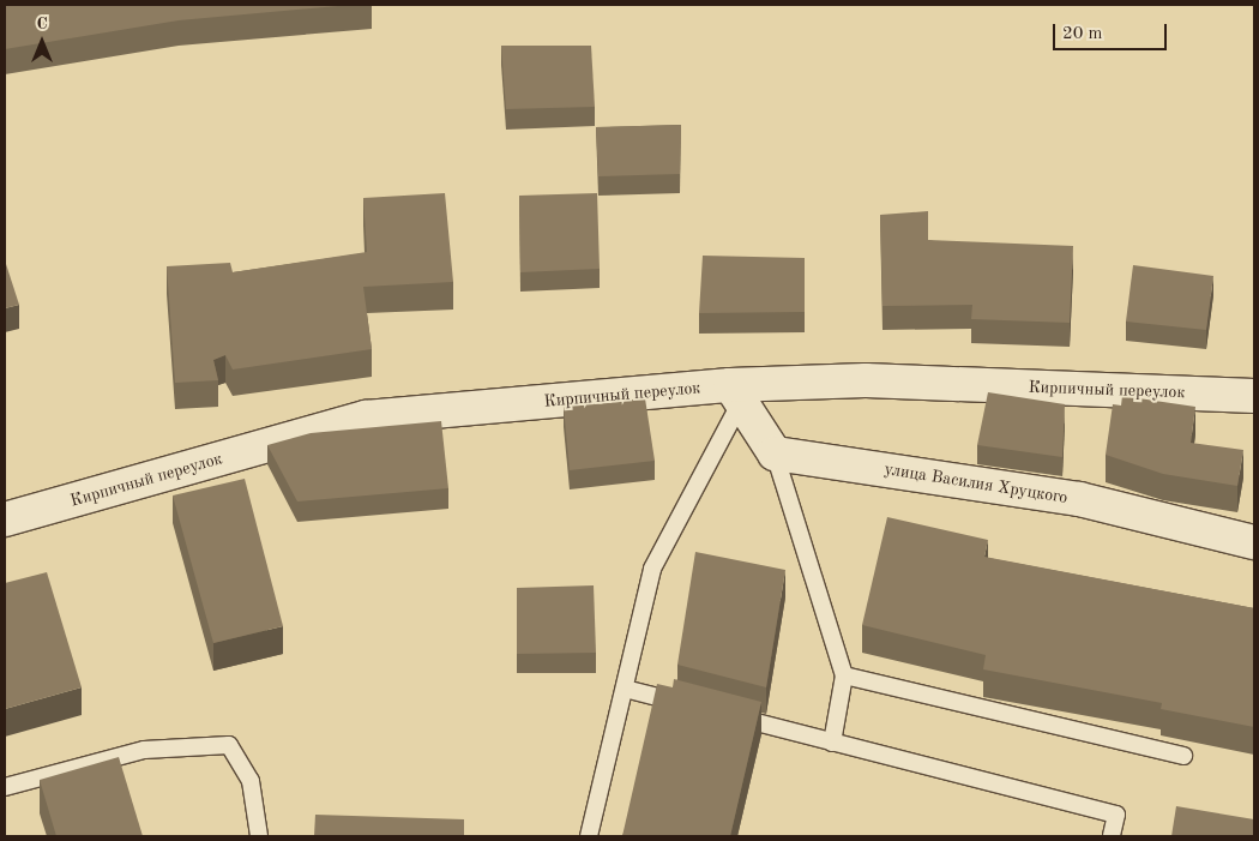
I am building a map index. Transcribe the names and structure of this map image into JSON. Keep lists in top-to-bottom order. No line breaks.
{"streets":{"street":["Кирпичный переулок","улица Василия Хруцкого"]},"scale_bar":"20 m","north":"top"}
